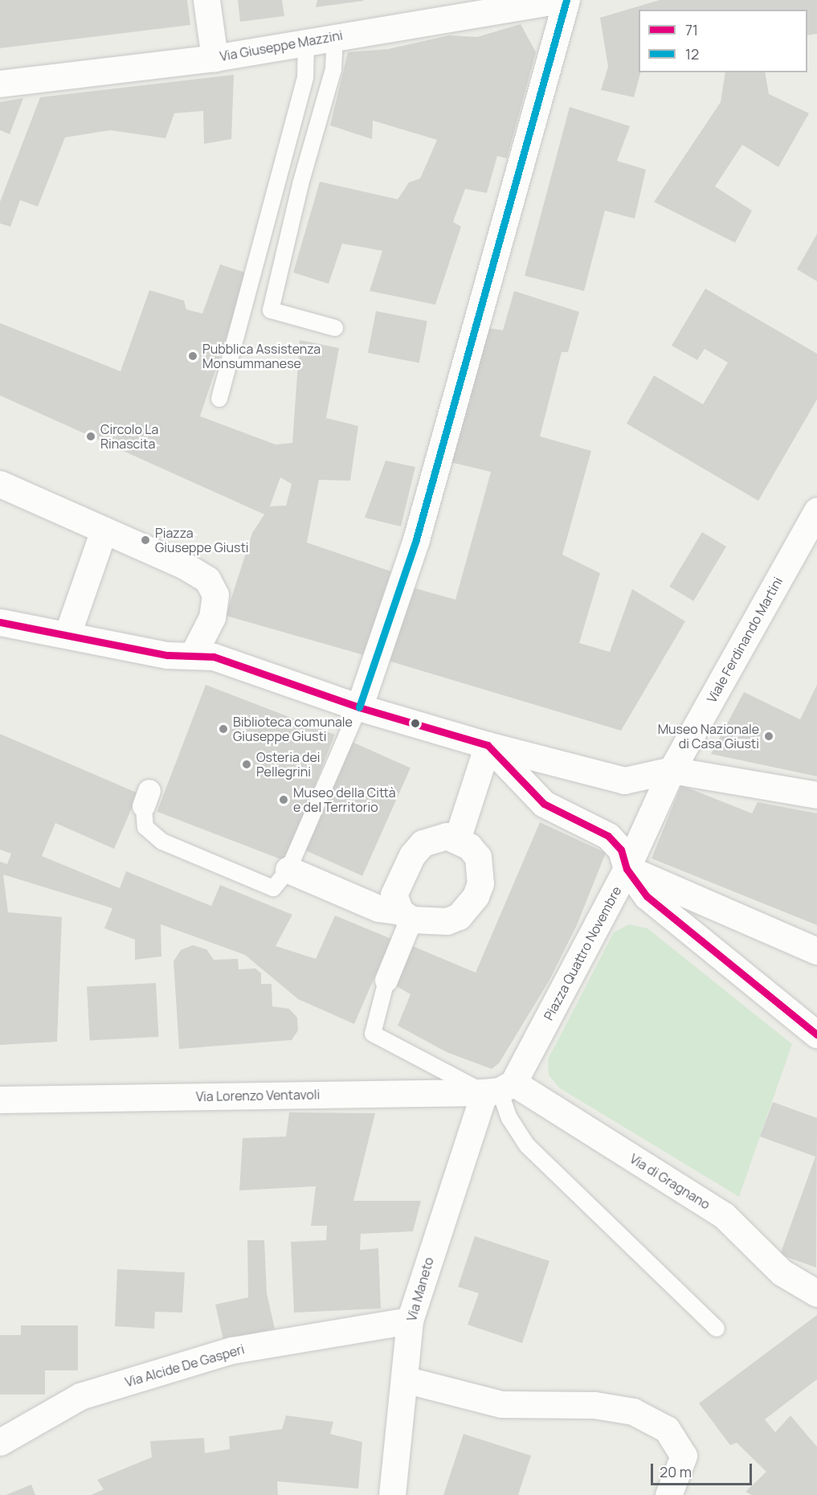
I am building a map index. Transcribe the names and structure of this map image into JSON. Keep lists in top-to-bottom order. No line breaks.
{"streets":{"street":["Via Giuseppe Mazzini","Viale Ferdinando Martini","Piazza Quattro Novembre","Via Lorenzo Ventavoli","Via di Gragnano","Via Maneto","Via Alcide De Gasperi"]},"crossings":[["Viale Ferdinando Martini","Piazza Quattro Novembre"],["Piazza Quattro Novembre","Via Lorenzo Ventavoli"],["Piazza Quattro Novembre","Via di Gragnano"],["Piazza Quattro Novembre","Via Maneto"],["Via Lorenzo Ventavoli","Via di Gragnano"],["Via Lorenzo Ventavoli","Via Maneto"],["Via di Gragnano","Via Maneto"],["Via Maneto","Via Alcide De Gasperi"]],"places":["Pubblica Assistenza Monsummanese","Circolo La Rinascita","Piazza Giuseppe Giusti","Biblioteca comunale Giuseppe Giusti","Museo Nazionale di Casa Giusti","Osteria dei Pellegrini","Museo della Città e del Territorio"],"lines":["transit line 12","transit line 71"],"legend":["71","12"],"scale_bar":"20 m"}
